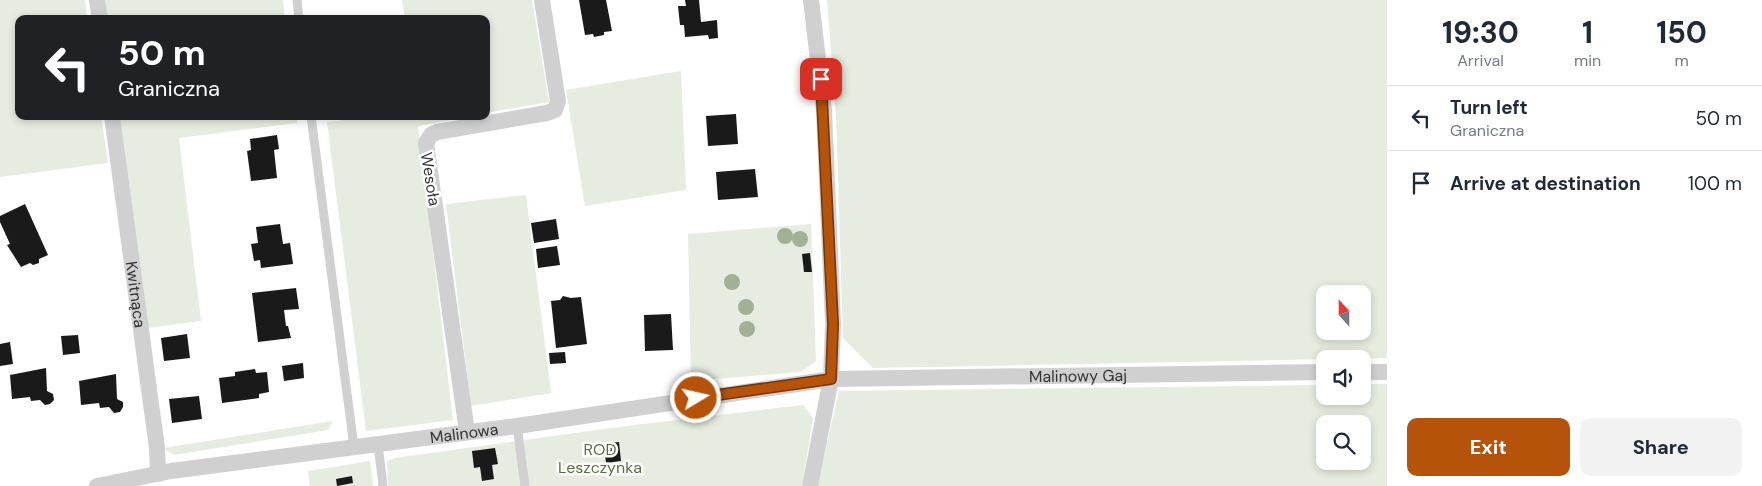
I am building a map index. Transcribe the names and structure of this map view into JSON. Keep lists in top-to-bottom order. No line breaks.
{"streets":{"street":["Wesoła","Kwitnąca","Malinowy Gaj","Malinowa"]},"crossings":[["Wesoła","Malinowa"],["Kwitnąca","Malinowa"],["Malinowy Gaj","Malinowa"]],"parks":["ROD Leszczynka"],"north":"top","page":{"eta":["19:30","Arrival","1","min","150","m"],"turn":["50 m","Graniczna"],"list":[{"name":"Turn left","note":"Graniczna","value":"50 m"},{"name":"Arrive at destination","value":"100 m"}],"buttons":["Exit","Share"]}}
